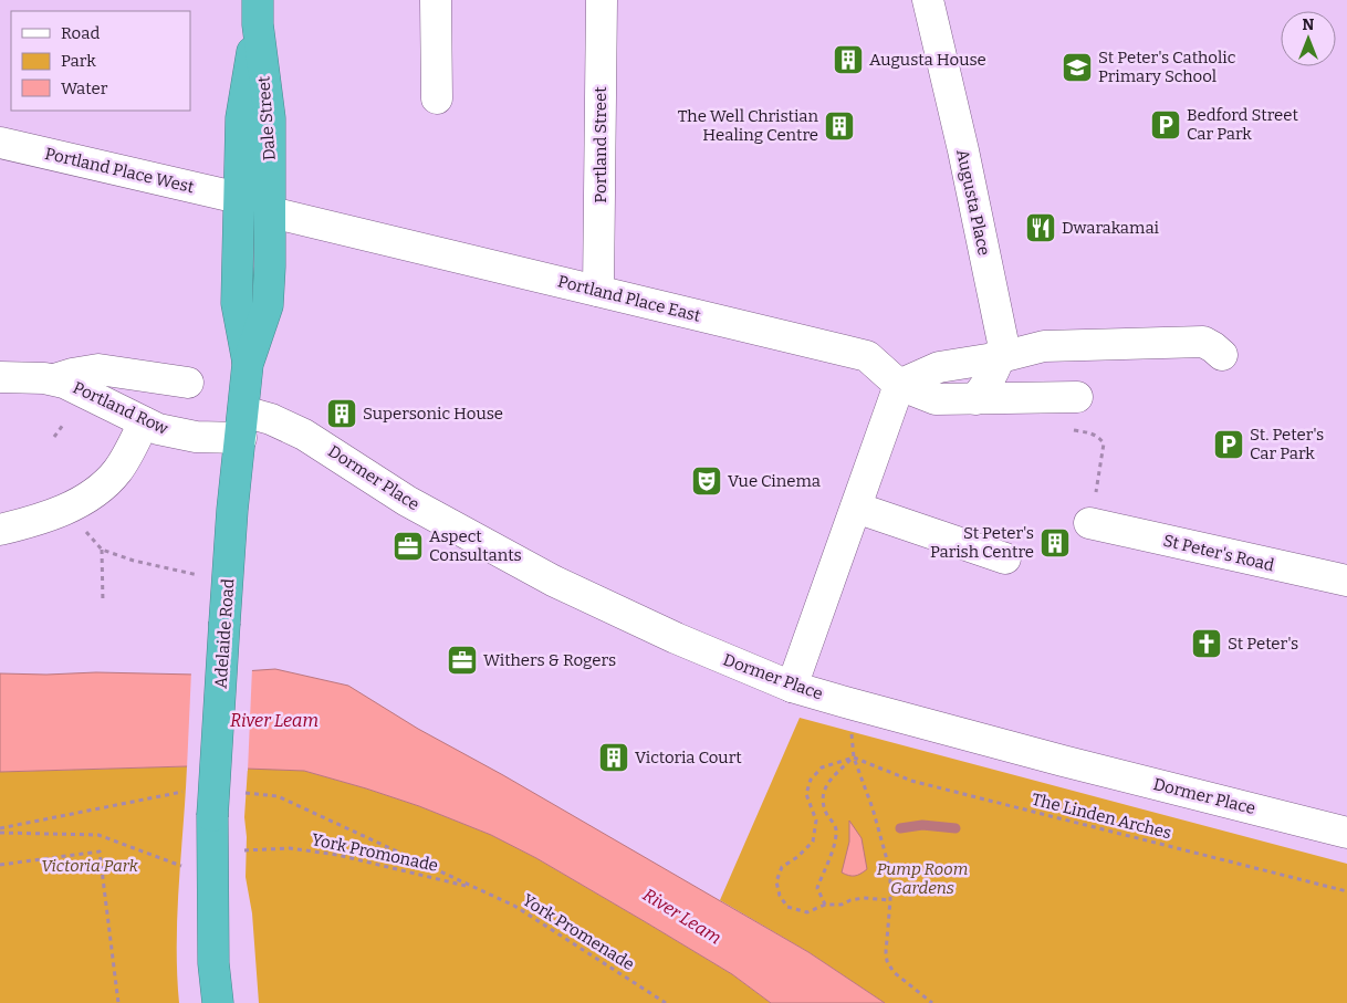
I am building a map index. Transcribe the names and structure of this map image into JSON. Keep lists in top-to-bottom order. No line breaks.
{"streets":{"highway":["Dale Street","Adelaide Road"],"street":["Portland Street","Portland Place West","Augusta Place","Portland Place East","Portland Row","Dormer Place","St Peter's Road"],"path":["The Linden Arches","York Promonade","York Promenade"]},"crossings":[["Dale Street","Portland Place West"],["Dale Street","Portland Place East"],["Dale Street","Adelaide Road"],["Portland Street","Portland Place East"],["Portland Place West","Adelaide Road"],["Augusta Place","Portland Place East"],["Portland Place East","Adelaide Road"],["Portland Row","Dormer Place"],["Portland Row","Adelaide Road"],["Dormer Place","Adelaide Road"],["York Promonade","York Promenade"]],"water":["River Leam"],"parks":["Victoria Park","Pump Room Gardens"],"places":{"building":["Augusta House","The Well Christian Healing Centre","Supersonic House","St Peter's Parish Centre","Victoria Court"],"school or university":["St Peter's Catholic Primary School"],"parking":["Bedford Street Car Park","St. Peter's Car Park"],"restaurant":["Dwarakamai"],"theatre":["Vue Cinema"],"office":["Aspect Consultants","Withers & Rogers"],"church":["St Peter's"]},"legend":["Road","Park","Water"],"north":"top"}
